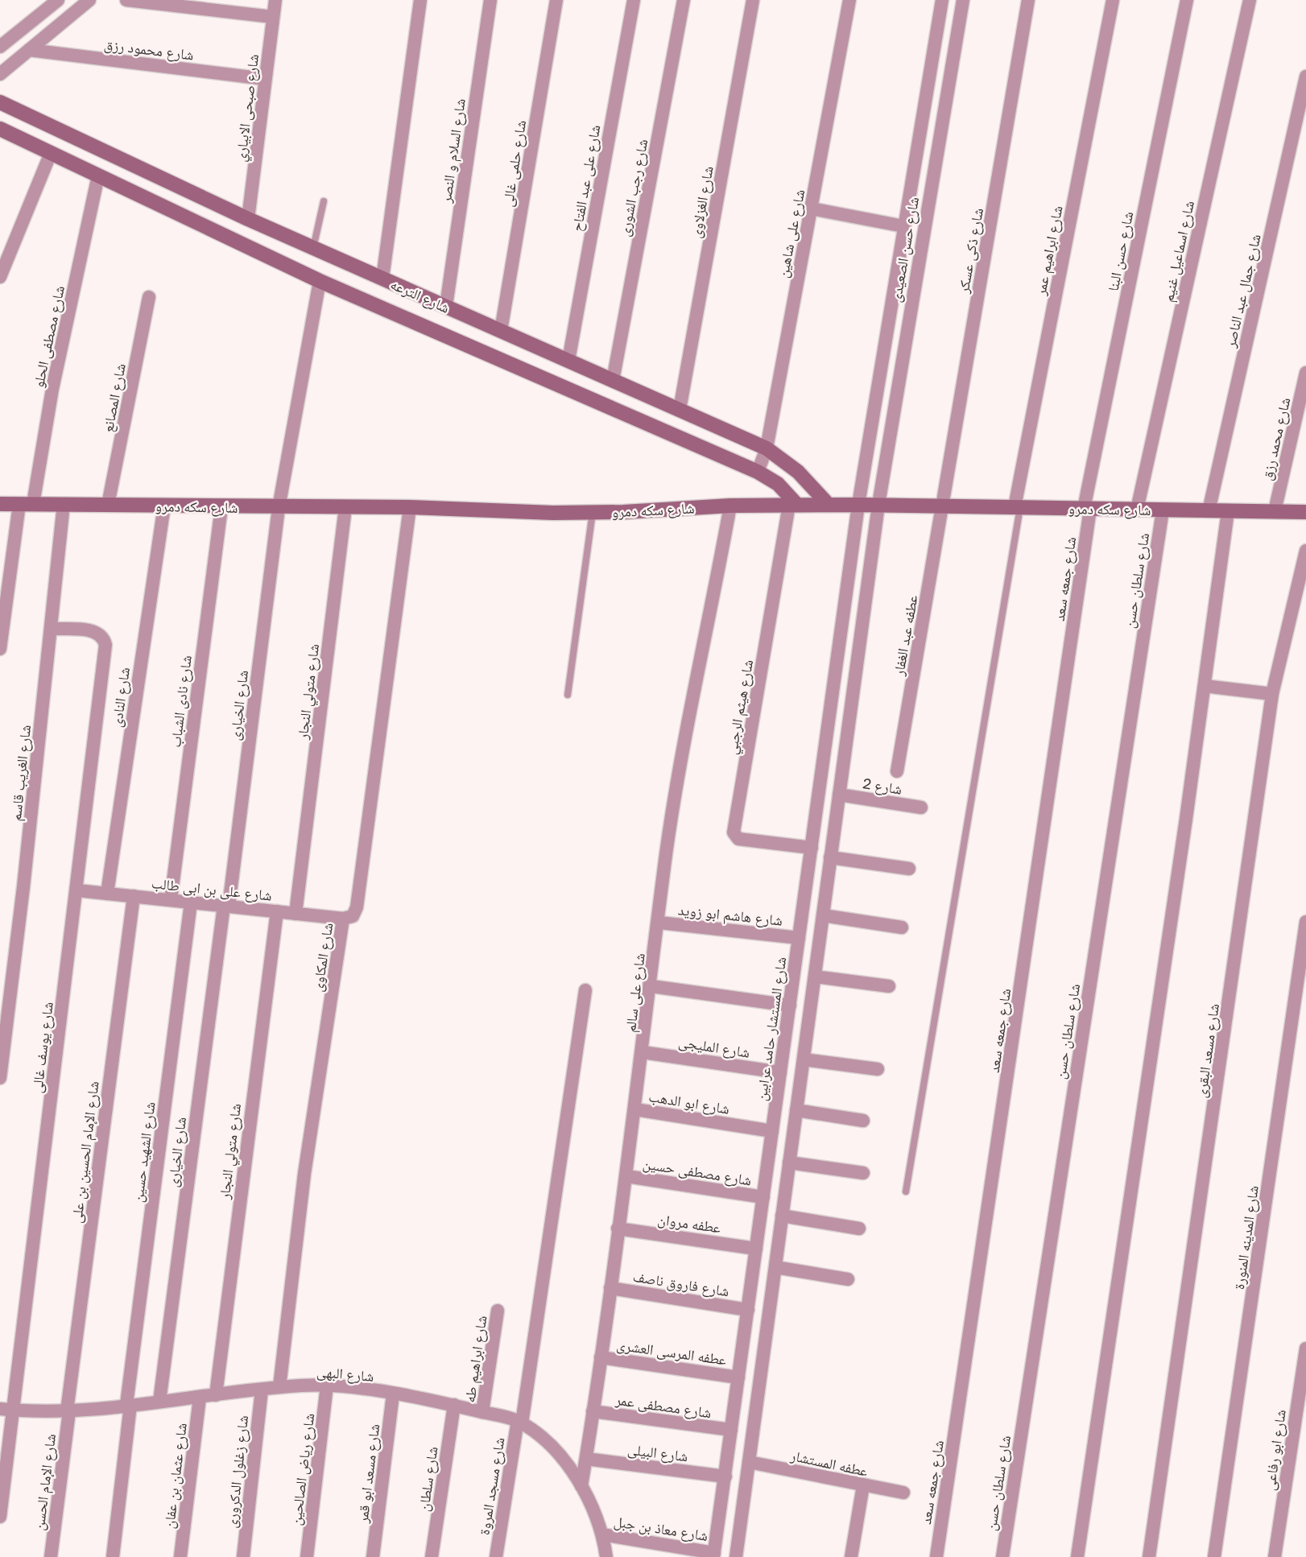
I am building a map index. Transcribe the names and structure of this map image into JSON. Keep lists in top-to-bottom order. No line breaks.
{"streets":{"main road":["شارع الترعه","شارع سكه دمرو"],"street":["شارع محمود رزق","شارع صبحى الابياري","شارع السلام و النصر","شارع حلمى غالى","شارع على عبد الفتاح","شارع رجب الشورى","شارع الغزلاوى","شارع على شاهين","شارع حسن الصعيدى","شارع ذكى عسكر","شارع ابراهيم عمر","شارع حسن البنا","شارع اسماعيل غنيم","شارع جمال عبد الناصر","شارع مصطفى الحلو","شارع المصانع","شارع محمد رزق","شارع جمعه سعد","شارع سلطان حسن","عطفه عبد الغفار","شارع متولي النجار","شارع النادى","شارع نادى الشباب","شارع الخيارى","شارع هيثم الرجبي","شارع الغريب قاسم","شارع 2","شارع على بن ابى طالب","شارع هاشم ابو زويد","شارع المكاوى","شارع على سالم","شارع المستشار حامد عرابين","شارع المليجى","شارع يوسف غالى","شارع مسعد البقرى","شارع ابو الدهب","شارع الإمام الحسين بن على","شارع الشهيد حسين","شارع مصطفى حسين","عطفه مروان","شارع المدينه المنورة","شارع فاروق ناصف","عطفه المرسى العشرى","شارع ابراهيم طه","شارع البهى","شارع مصطفى عمر","شارع ابو رفاعى","شارع البيلى","عطفه المستشار","شارع رياض الصالحين","شارع زغلول الدكرورى","شارع مسعد ابو قمر","شارع عثمان بن عفان","شارع سلطان","شارع الإمام الحسن","شارع مسجد المروة","شارع معاذ بن جبل"]},"crossings":[["شارع محمود رزق","شارع صبحى الابياري"],["شارع صبحى الابياري","شارع الترعه"],["شارع السلام و النصر","شارع الترعه"],["شارع حلمى غالى","شارع الترعه"],["شارع على عبد الفتاح","شارع الترعه"],["شارع رجب الشورى","شارع الترعه"],["شارع الغزلاوى","شارع الترعه"],["شارع على شاهين","شارع الترعه"],["شارع حسن الصعيدى","شارع سكه دمرو"],["شارع حسن الصعيدى","شارع المستشار حامد عرابين"],["شارع ذكى عسكر","شارع سكه دمرو"],["شارع ذكى عسكر","عطفه عبد الغفار"],["شارع ابراهيم عمر","شارع سكه دمرو"],["شارع حسن البنا","شارع سكه دمرو"],["شارع حسن البنا","شارع جمعه سعد"],["شارع اسماعيل غنيم","شارع سكه دمرو"],["شارع جمال عبد الناصر","شارع سكه دمرو"],["شارع الترعه","شارع مصطفى الحلو"],["شارع الترعه","شارع سكه دمرو"],["شارع الترعه","شارع الخيارى"],["شارع الترعه","شارع هيثم الرجبي"],["شارع مصطفى الحلو","شارع سكه دمرو"],["شارع المصانع","شارع سكه دمرو"],["شارع محمد رزق","شارع سكه دمرو"],["شارع سكه دمرو","شارع جمعه سعد"],["شارع سكه دمرو","شارع سلطان حسن"],["شارع سكه دمرو","عطفه عبد الغفار"],["شارع سكه دمرو","شارع متولي النجار"],["شارع سكه دمرو","شارع النادى"],["شارع سكه دمرو","شارع نادى الشباب"],["شارع سكه دمرو","شارع الخيارى"],["شارع سكه دمرو","شارع هيثم الرجبي"],["شارع سكه دمرو","شارع الغريب قاسم"],["شارع سكه دمرو","شارع المكاوى"],["شارع سكه دمرو","شارع على سالم"],["شارع سكه دمرو","شارع المستشار حامد عرابين"],["شارع متولي النجار","شارع على بن ابى طالب"],["شارع متولي النجار","شارع البهى"],["شارع النادى","شارع على بن ابى طالب"],["شارع نادى الشباب","شارع على بن ابى طالب"],["شارع الخيارى","شارع على بن ابى طالب"],["شارع الخيارى","شارع البهى"],["شارع هيثم الرجبي","شارع المستشار حامد عرابين"],["شارع الغريب قاسم","شارع يوسف غالى"],["شارع على بن ابى طالب","شارع المكاوى"],["شارع على بن ابى طالب","شارع يوسف غالى"],["شارع على بن ابى طالب","شارع الإمام الحسين بن على"],["شارع على بن ابى طالب","شارع الشهيد حسين"],["شارع هاشم ابو زويد","شارع على سالم"],["شارع هاشم ابو زويد","شارع المستشار حامد عرابين"],["شارع المكاوى","شارع البهى"],["شارع على سالم","شارع المليجى"],["شارع على سالم","شارع ابو الدهب"],["شارع على سالم","شارع مصطفى حسين"],["شارع على سالم","عطفه مروان"],["شارع على سالم","شارع فاروق ناصف"],["شارع على سالم","عطفه المرسى العشرى"],["شارع على سالم","شارع البهى"],["شارع على سالم","شارع مصطفى عمر"],["شارع على سالم","شارع البيلى"],["شارع المستشار حامد عرابين","شارع المليجى"],["شارع المستشار حامد عرابين","شارع ابو الدهب"],["شارع المستشار حامد عرابين","شارع مصطفى حسين"],["شارع المستشار حامد عرابين","عطفه مروان"],["شارع المستشار حامد عرابين","شارع فاروق ناصف"],["شارع المستشار حامد عرابين","عطفه المرسى العشرى"],["شارع المستشار حامد عرابين","شارع مصطفى عمر"],["شارع المستشار حامد عرابين","شارع البيلى"],["شارع المستشار حامد عرابين","شارع معاذ بن جبل"],["شارع يوسف غالى","شارع البهى"],["شارع الإمام الحسين بن على","شارع البهى"],["شارع الإمام الحسين بن على","شارع الإمام الحسن"],["شارع الشهيد حسين","شارع البهى"],["شارع ابراهيم طه","شارع البهى"],["شارع البهى","شارع رياض الصالحين"],["شارع البهى","شارع زغلول الدكرورى"],["شارع البهى","شارع مسعد ابو قمر"],["شارع البهى","شارع عثمان بن عفان"],["شارع البهى","شارع سلطان"],["شارع البهى","شارع الإمام الحسن"],["شارع البهى","شارع مسجد المروة"],["شارع البهى","شارع معاذ بن جبل"]]}
